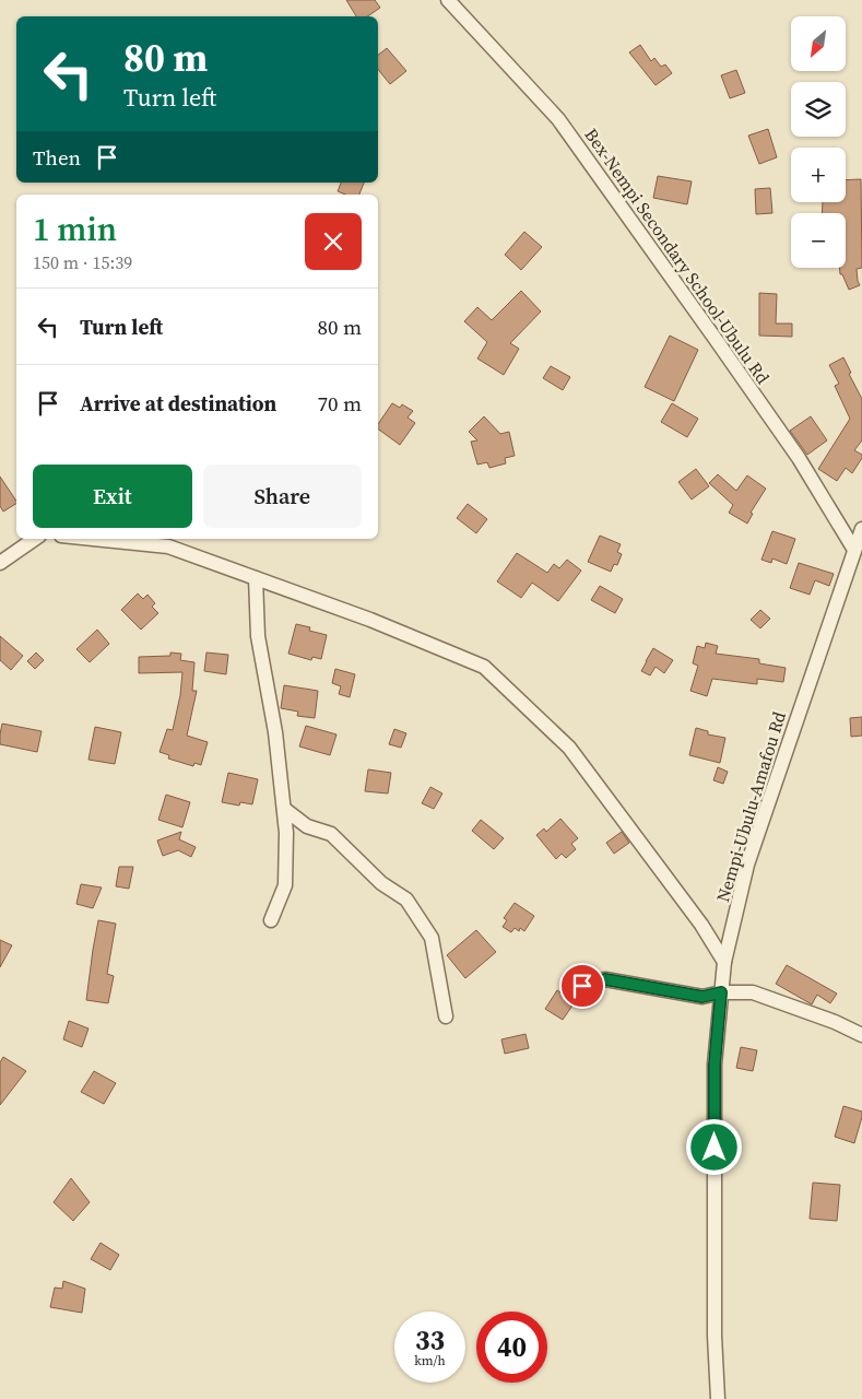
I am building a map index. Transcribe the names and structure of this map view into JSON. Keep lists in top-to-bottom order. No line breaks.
{"streets":{"street":["Bex-Nempi Secondary School-Ubulu Rd","Nempi-Ubulu-Amafou Rd"]},"crossings":[["Bex-Nempi Secondary School-Ubulu Rd","Nempi-Ubulu-Amafou Rd"]],"north":"bottom left","page":{"map_buttons":["+","−"],"turn":["80 m","Turn left"],"then":"Then","heading":["1 min","150 m · 15:39"],"list":[{"name":"Turn left","value":"80 m"},{"name":"Arrive at destination","value":"70 m"}],"buttons":["Exit","Share"],"speed":"33 km/h","limit":"40"}}
